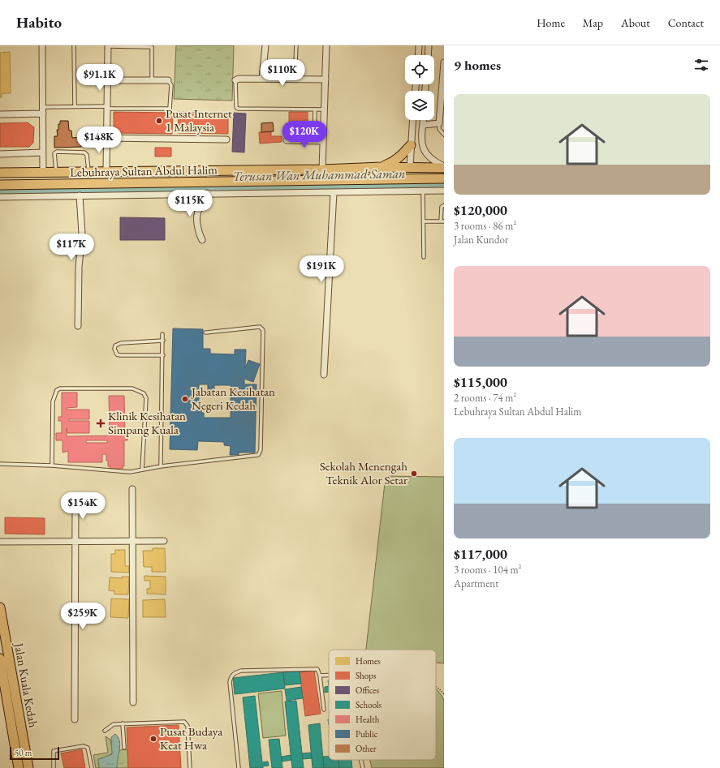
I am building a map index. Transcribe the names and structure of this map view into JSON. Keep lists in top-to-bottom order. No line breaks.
{"streets":{"main road":["Lebuhraya Sultan Abdul Halim","Jalan Kuala Kedah"]},"water":["Terusan Wan Muhammad Saman"],"places":{"other":["Pusat Internet 1 Malaysia","Jabatan Kesihatan Negeri Kedah","Sekolah Menengah Teknik Alor Setar","Pusat Budaya Keat Hwa"],"health":["Klinik Kesihatan Simpang Kuala"]},"legend":["Homes","Shops","Offices","Schools","Health","Public","Other"],"scale_bar":"50 m","page":{"header":"Habito","nav":["Home","Map","About","Contact"],"heading":"9 homes","price":["$110K","$91.1K","$120K","$148K","$115K","$117K","$191K","$154K","$259K"],"list":[{"name":"$120,000","note":"3 rooms · 86 m² · Jalan Kundor"},{"name":"$115,000","note":"2 rooms · 74 m² · Lebuhraya Sultan Abdul Halim"},{"name":"$117,000","note":"3 rooms · 104 m² · Apartment"}],"scale":"50 m"}}
